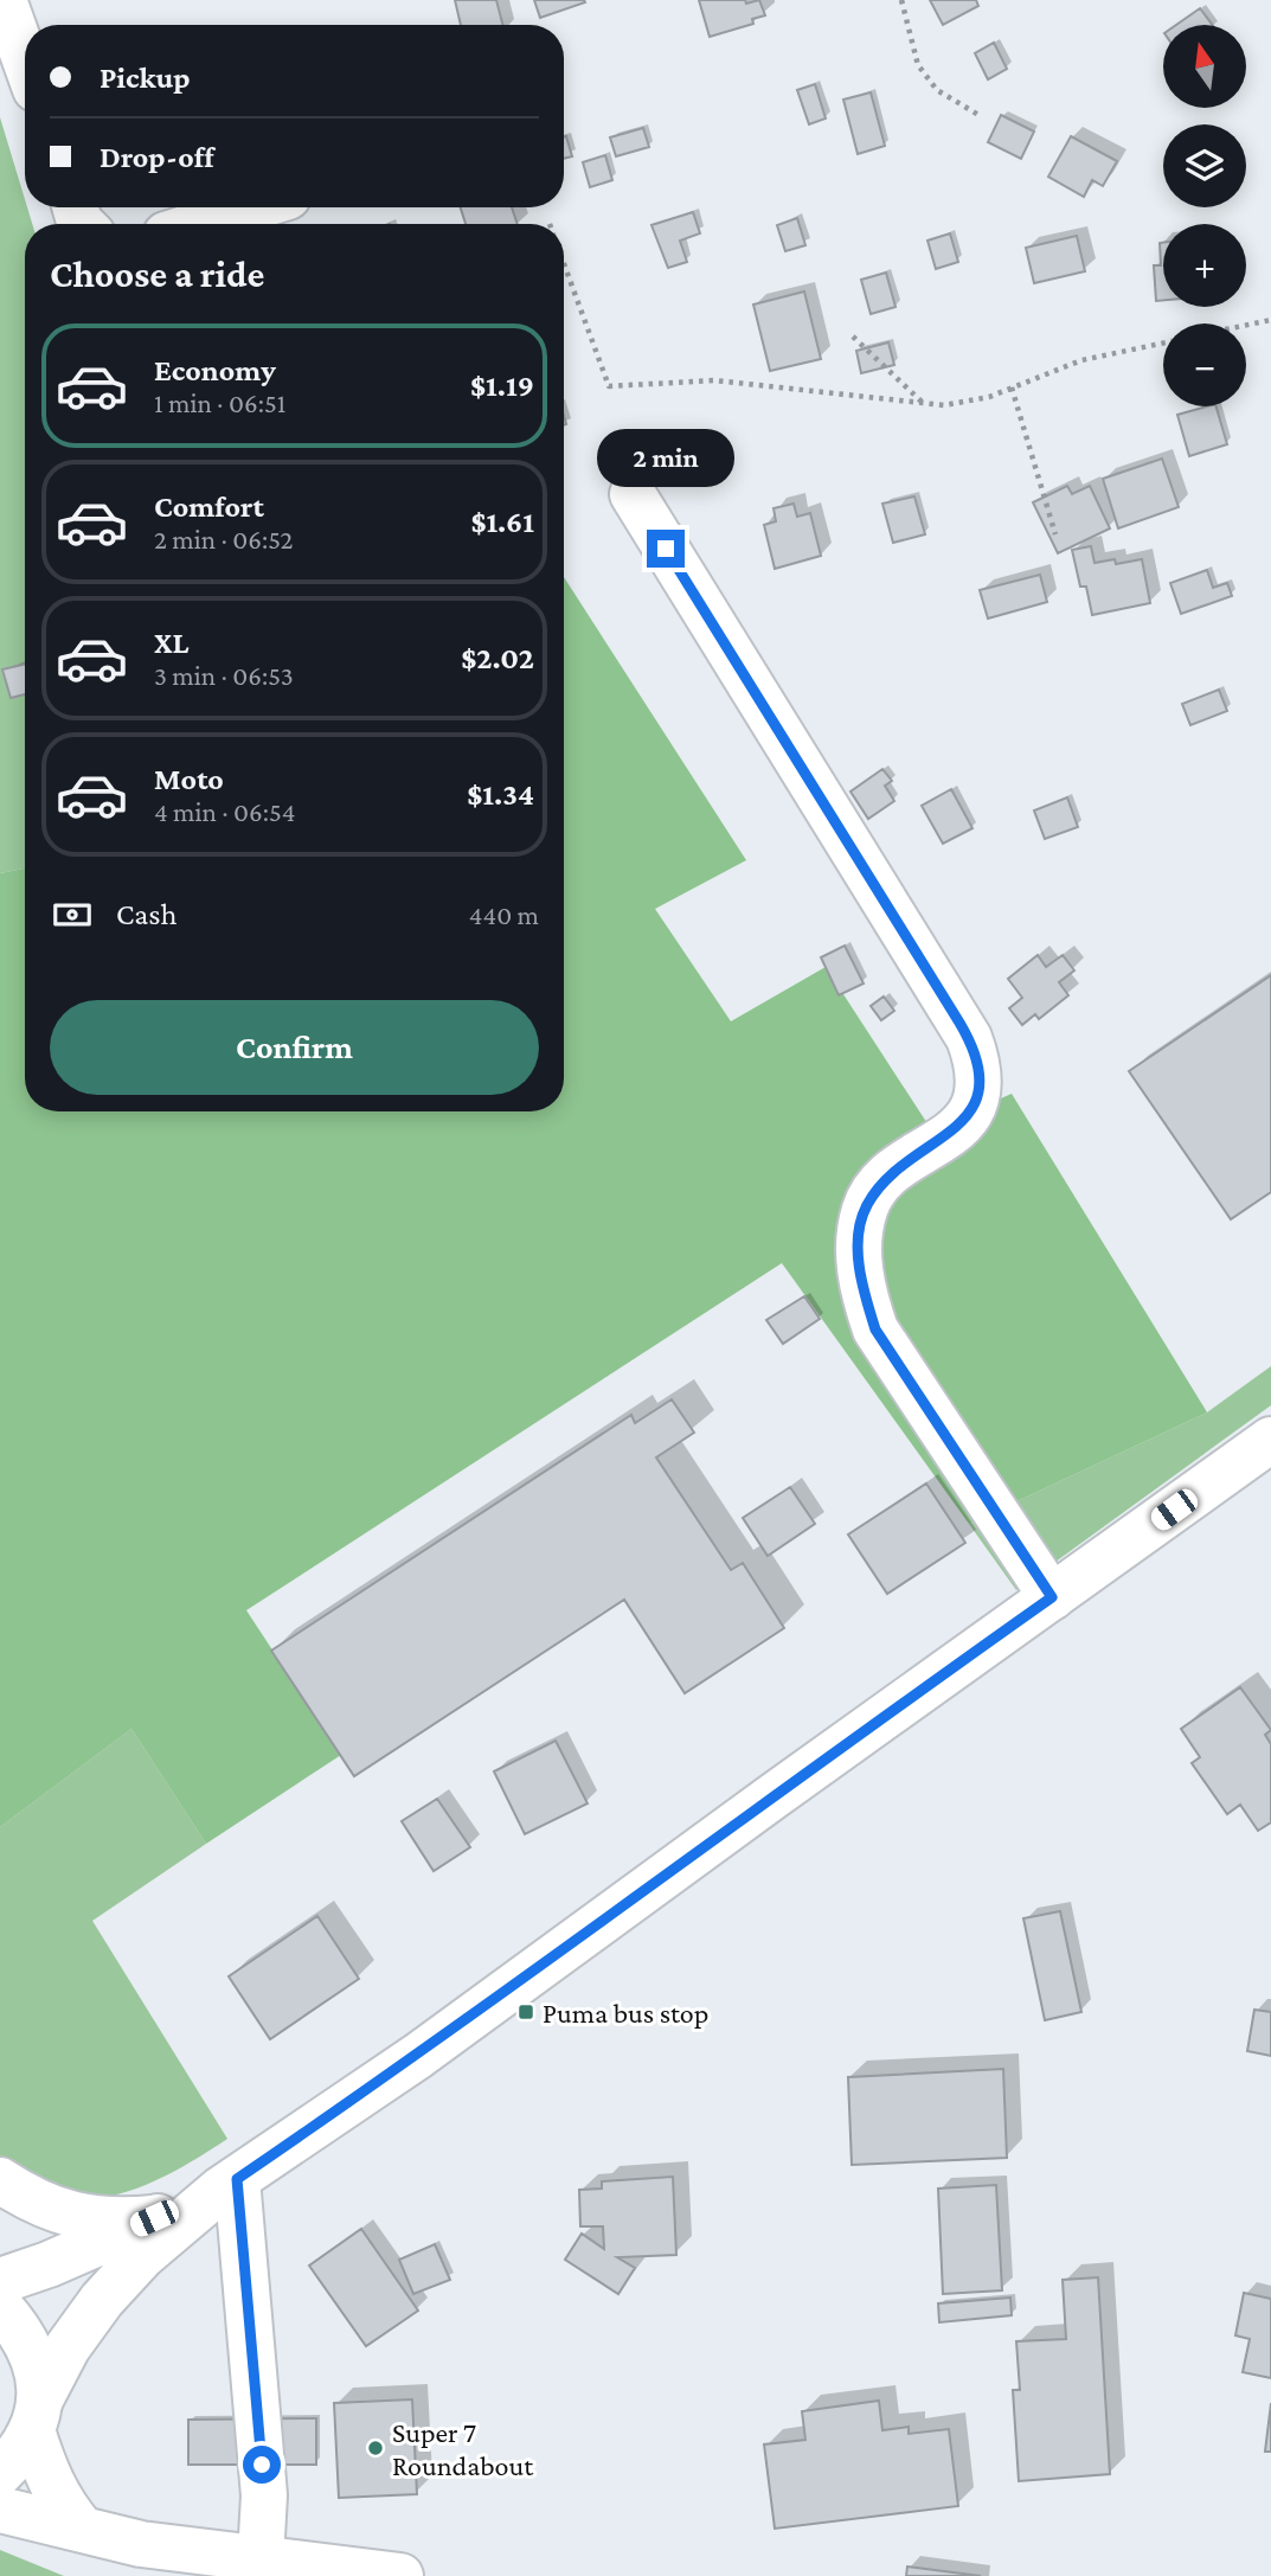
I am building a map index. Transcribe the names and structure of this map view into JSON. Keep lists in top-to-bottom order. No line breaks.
{"places":{"transit":["Puma bus stop"],"other":["Super 7 Roundabout"]},"north":"top","page":{"map_buttons":["+","−"],"banner":["Pickup","Drop-off"],"heading":"Choose a ride","list":[{"name":"Economy","note":"1 min · 06:51","value":"$1.19"},{"name":"Comfort","note":"2 min · 06:52","value":"$1.61"},{"name":"XL","note":"3 min · 06:53","value":"$2.02"},{"name":"Moto","note":"4 min · 06:54","value":"$1.34"}],"bubble":"2 min","pay":["Cash","440 m"],"buttons":"Confirm"}}
